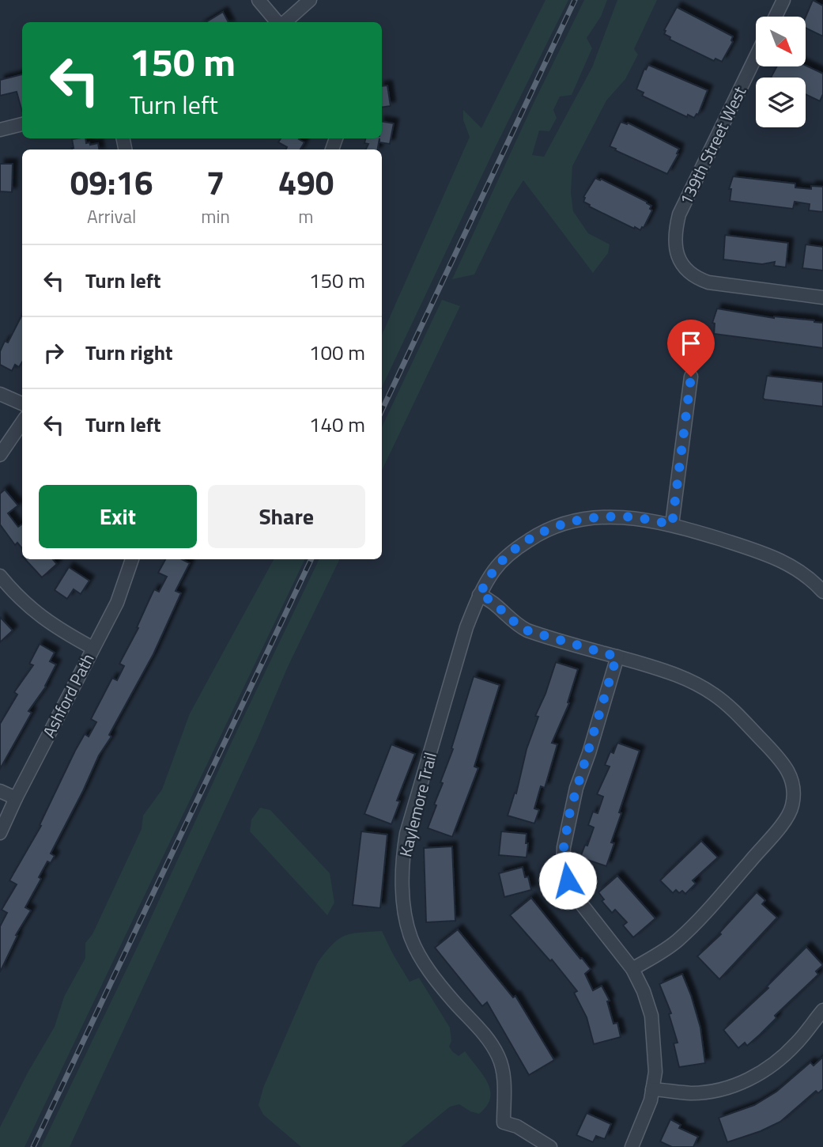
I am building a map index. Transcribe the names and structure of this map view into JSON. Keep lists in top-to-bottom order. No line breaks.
{"streets":{"street":["139th Street West","Ashford Path","Kaylemore Trail"]},"north":"bottom right","page":{"turn":["150 m","Turn left"],"eta":["09:16","Arrival","7","min","490","m"],"list":[{"name":"Turn left","value":"150 m"},{"name":"Turn right","value":"100 m"},{"name":"Turn left","value":"140 m"}],"buttons":["Exit","Share"]}}
